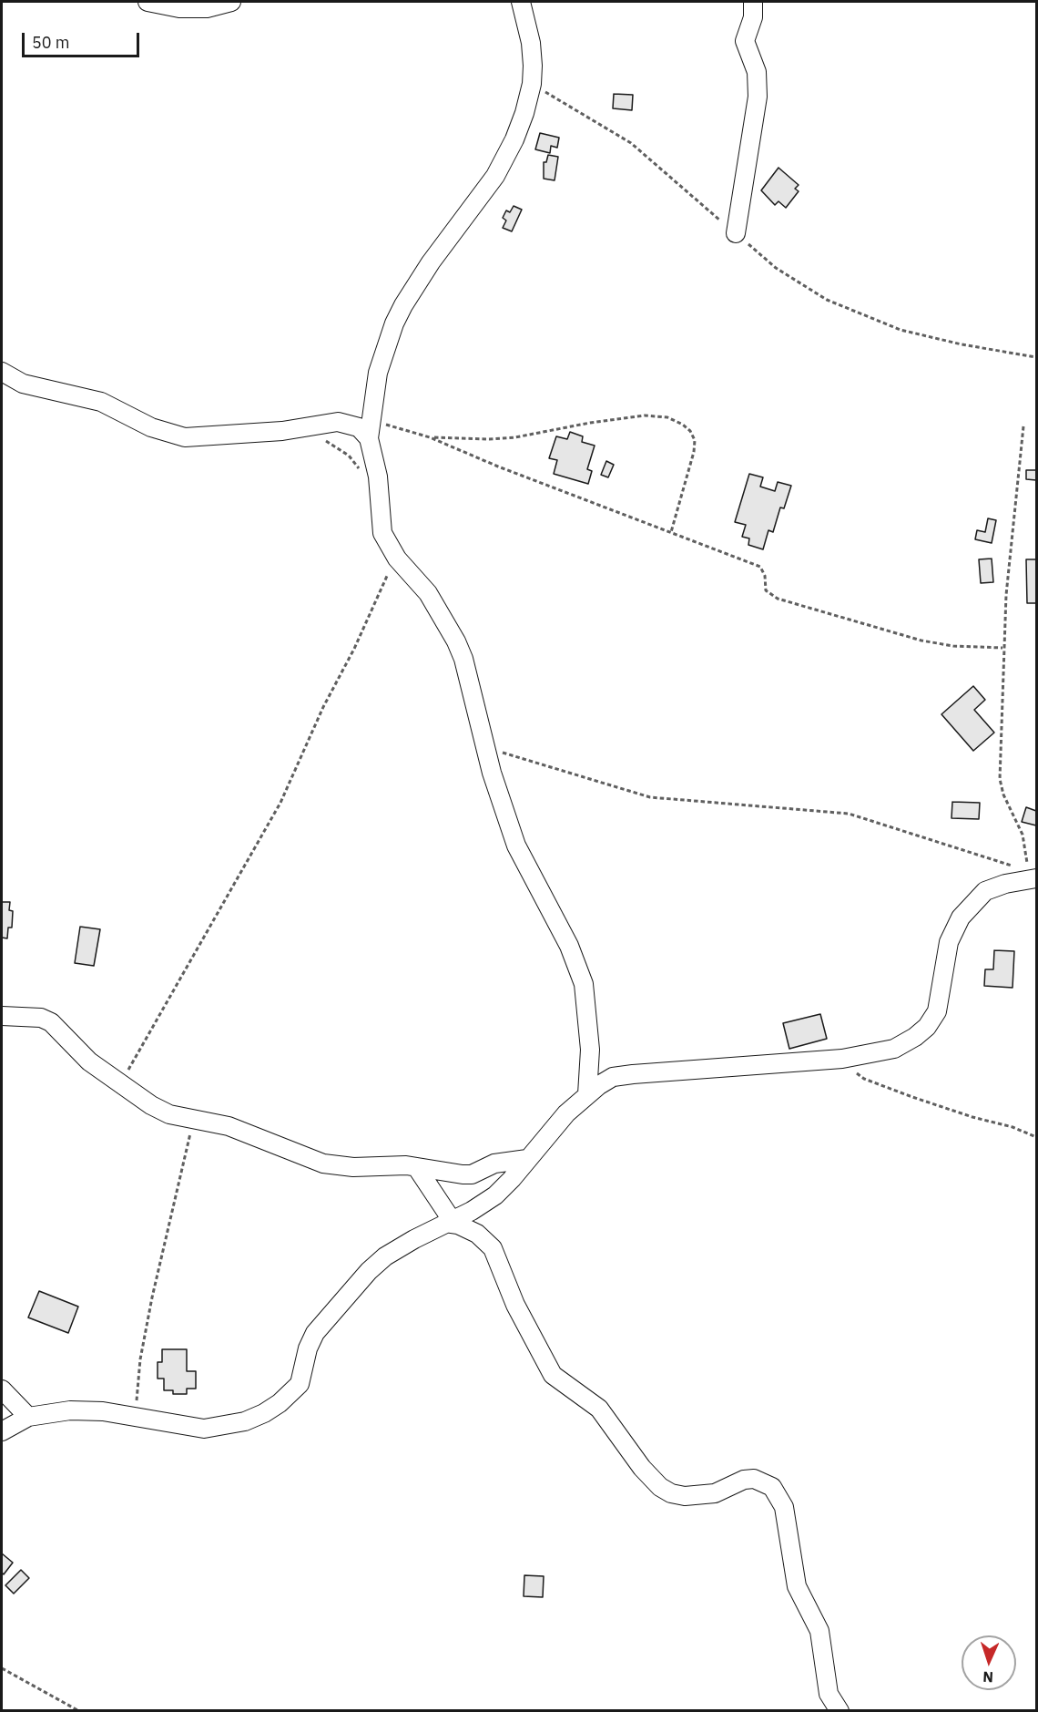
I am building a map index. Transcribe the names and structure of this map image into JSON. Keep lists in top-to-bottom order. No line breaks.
{"scale_bar":"50 m","north":"bottom"}
